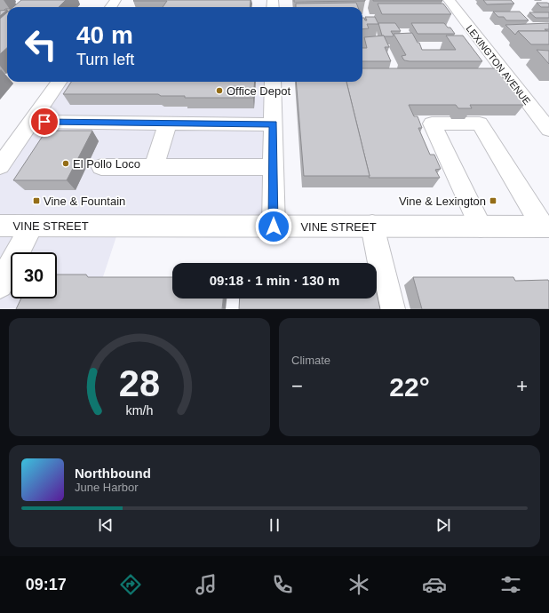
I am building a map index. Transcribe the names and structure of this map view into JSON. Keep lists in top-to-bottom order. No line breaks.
{"streets":{"street":["LEXINGTON AVENUE","VINE STREET"]},"places":{"other":["Office Depot","El Pollo Loco"],"transit":["Vine & Fountain","Vine & Lexington"]},"page":{"turn":["40 m","Turn left"],"limit":"30","trip":"09:18 · 1 min · 130 m","tile":"Climate","heat":["−","22°","+"],"song":["Northbound","June Harbor"],"tabs":"09:17","gauge":["28","km/h"]}}
